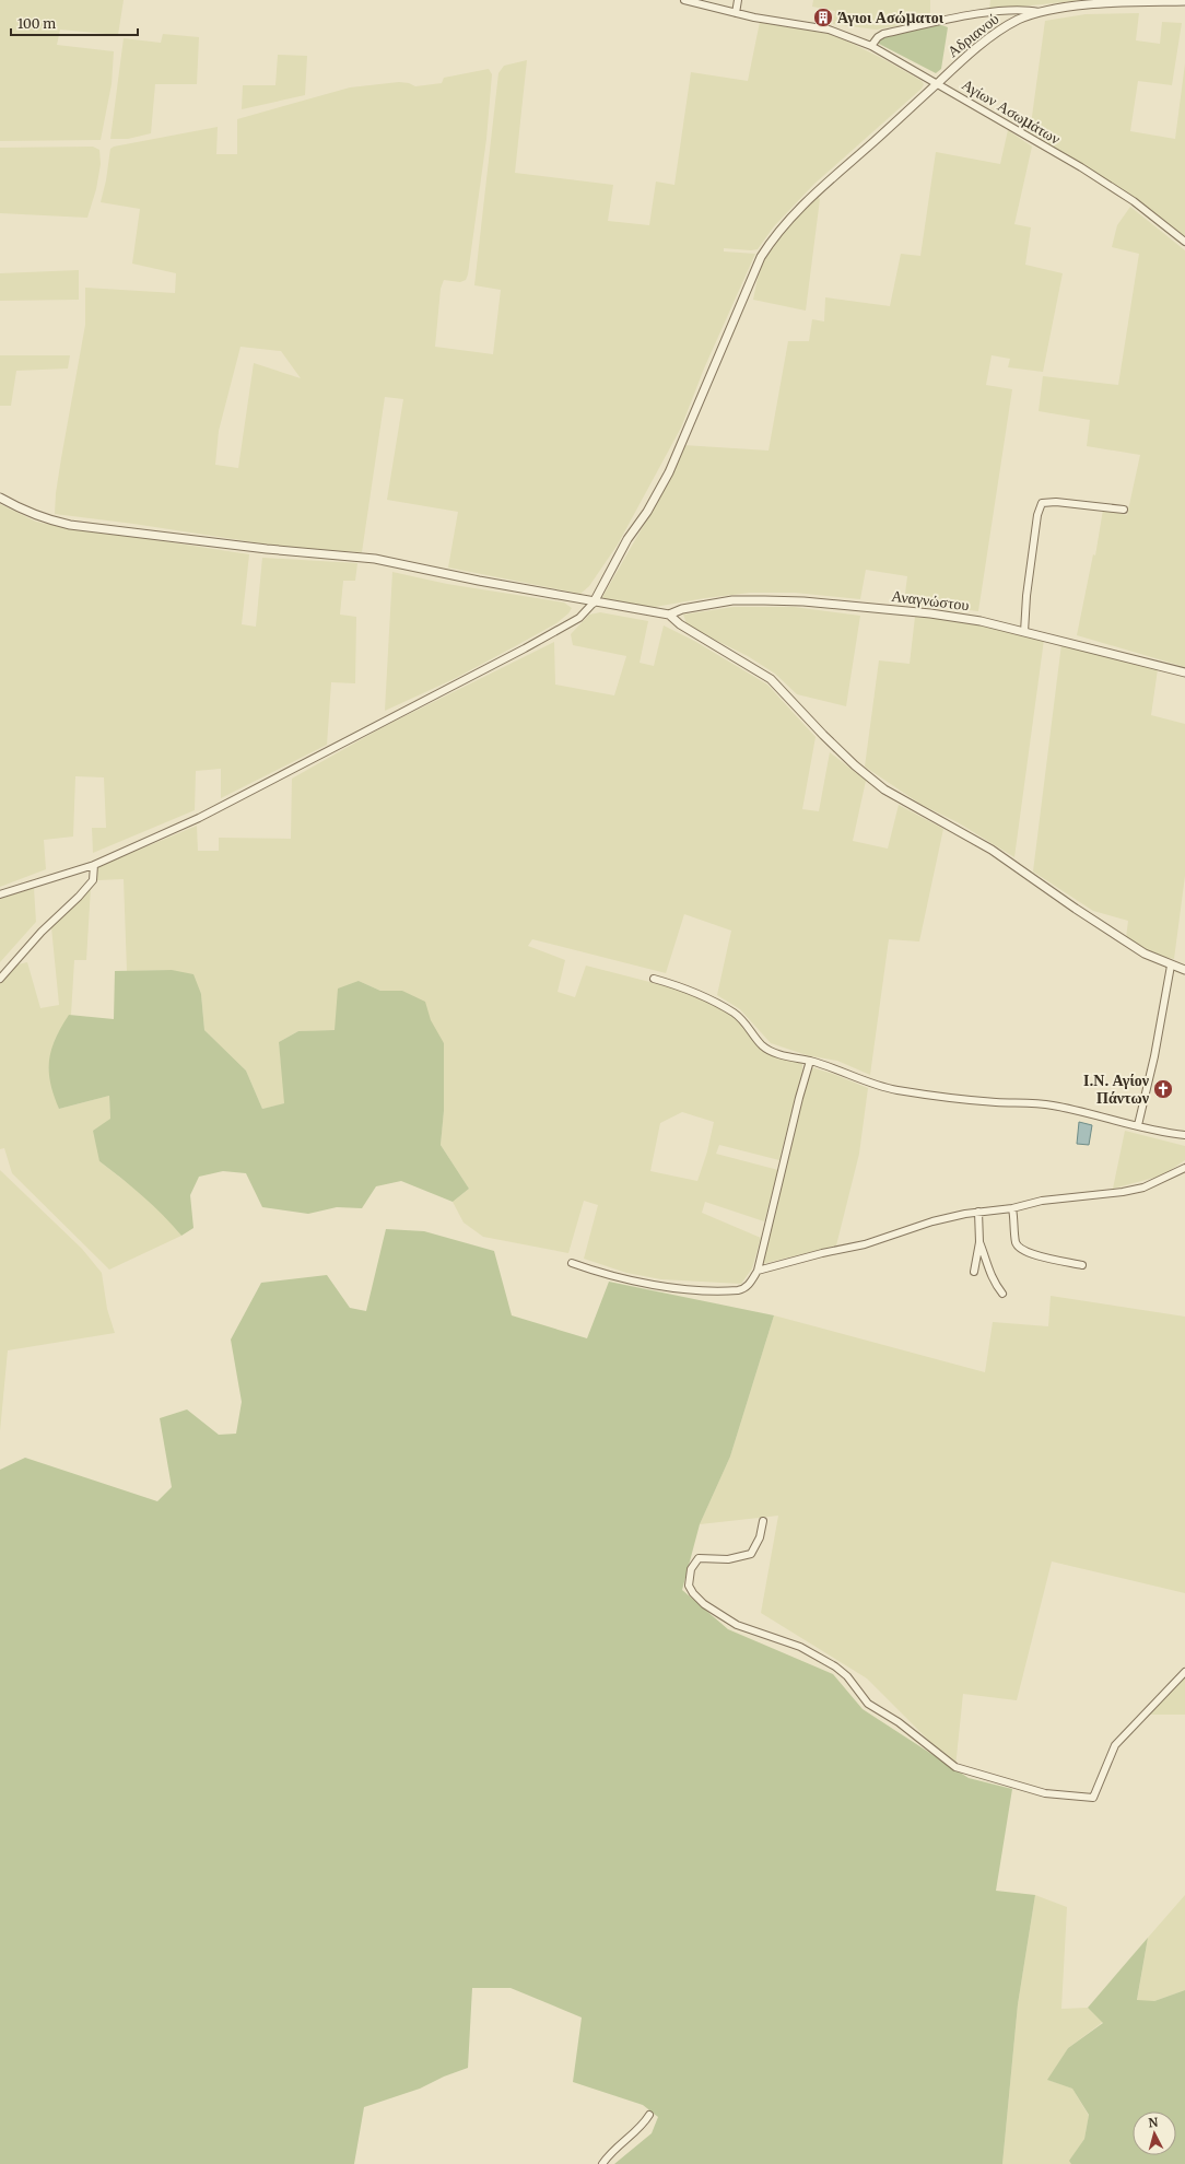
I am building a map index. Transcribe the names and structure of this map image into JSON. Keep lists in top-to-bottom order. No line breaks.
{"streets":{"street":["Αδριανού","Αγίων Ασωμάτων","Αναγνώστου"]},"crossings":[["Αδριανού","Αγίων Ασωμάτων"]],"places":{"building":["Άγιοι Ασώματοι"],"church":["Ι.Ν. Αγίον Πάντων"]},"scale_bar":"100 m","north":"top"}
